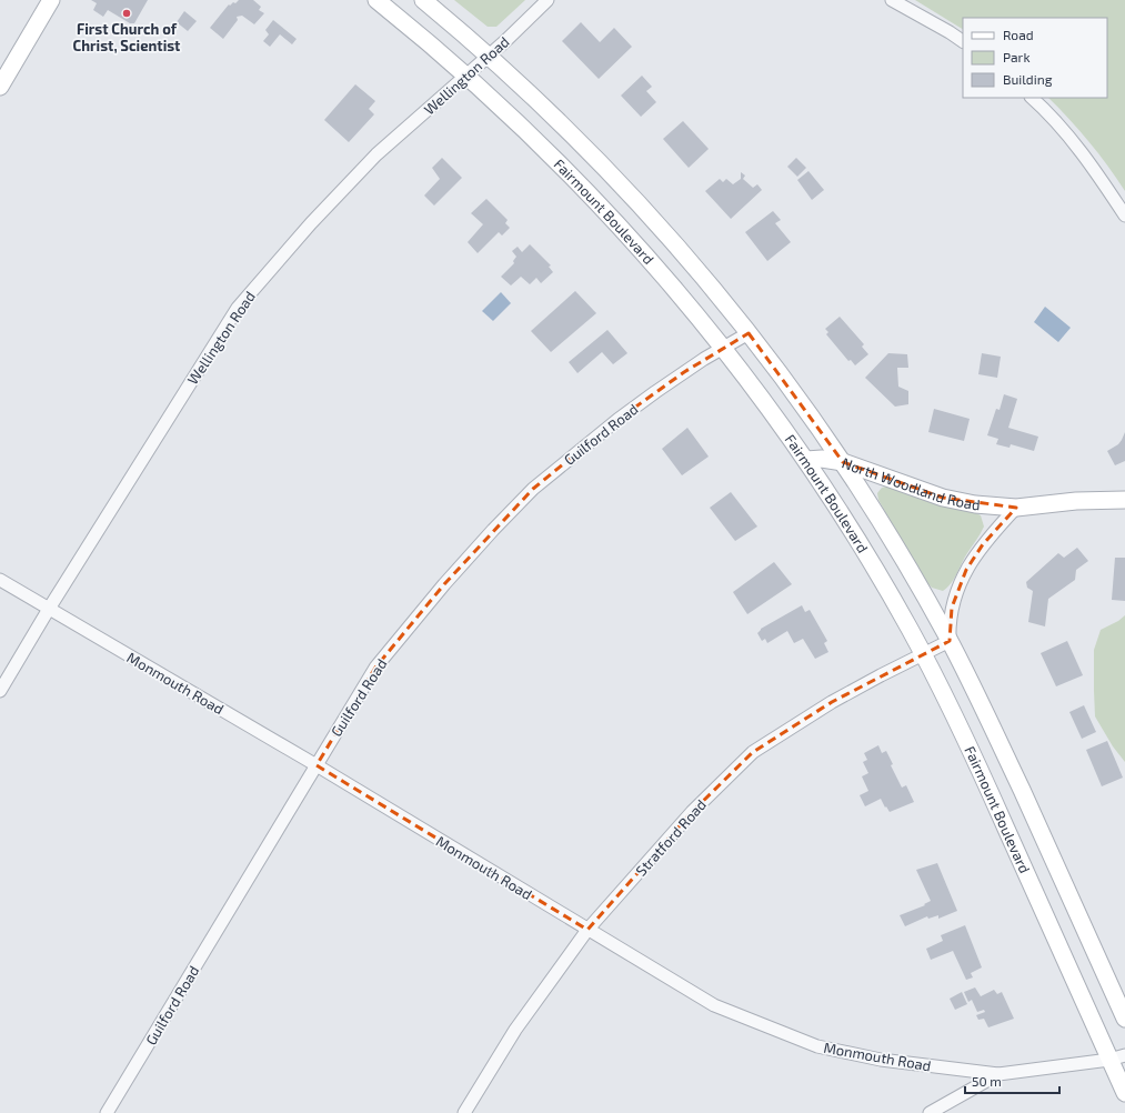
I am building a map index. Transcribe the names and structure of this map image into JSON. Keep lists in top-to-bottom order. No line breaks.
{"streets":{"main road":["Fairmount Boulevard","North Woodland Road"],"street":["Wellington Road","Guilford Road","Monmouth Road","Stratford Road"]},"crossings":[["Wellington Road","Fairmount Boulevard"],["Wellington Road","Monmouth Road"],["Fairmount Boulevard","Guilford Road"],["Fairmount Boulevard","North Woodland Road"],["Fairmount Boulevard","Stratford Road"],["Guilford Road","Monmouth Road"],["Monmouth Road","Stratford Road"]],"places":["First Church of Christ, Scientist"],"legend":["Road","Park","Building"],"scale_bar":"50 m"}
